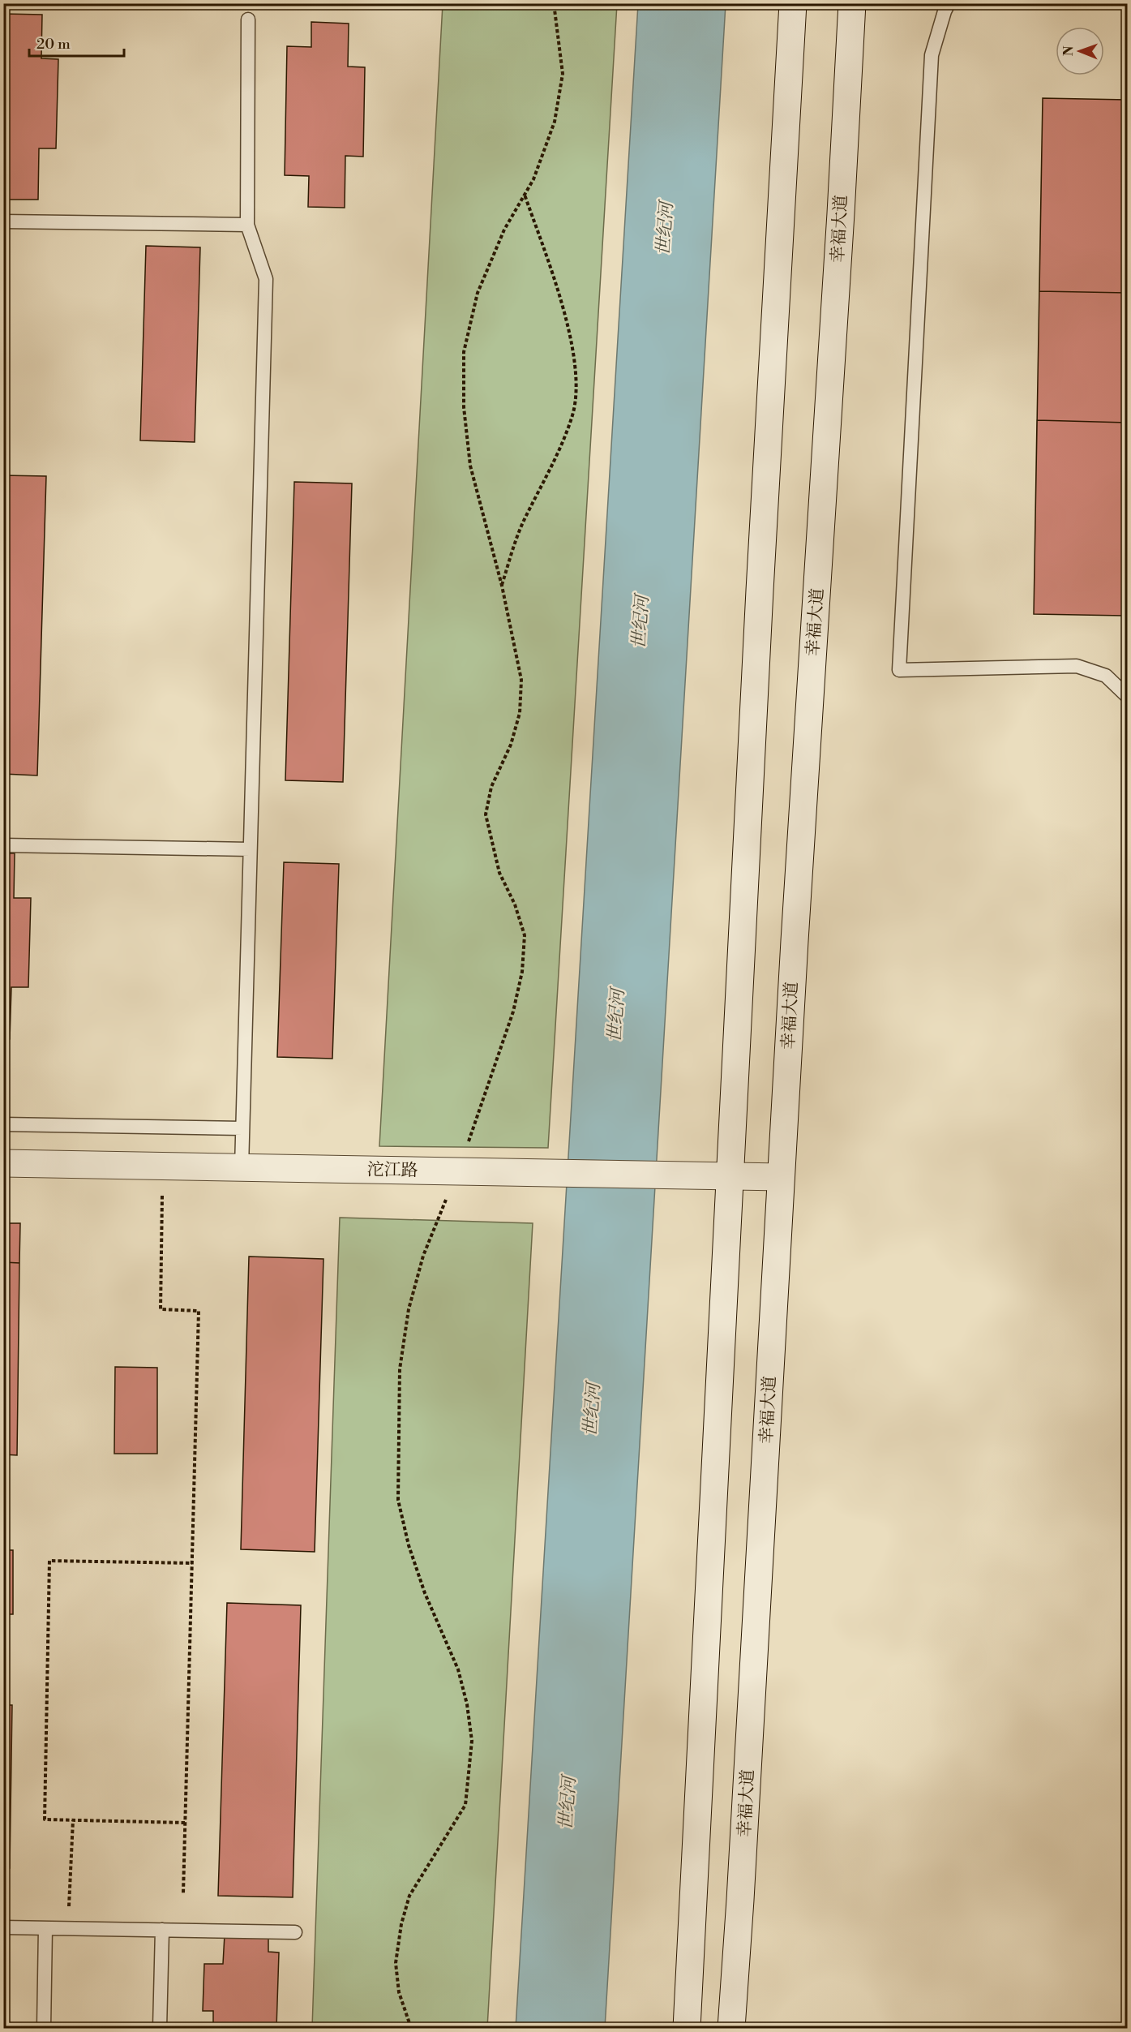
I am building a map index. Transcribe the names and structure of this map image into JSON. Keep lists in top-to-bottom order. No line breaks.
{"streets":{"main road":["幸福大道","沱江路"]},"crossings":[["幸福大道","沱江路"]],"water":["世纪河"],"scale_bar":"20 m","north":"left"}
